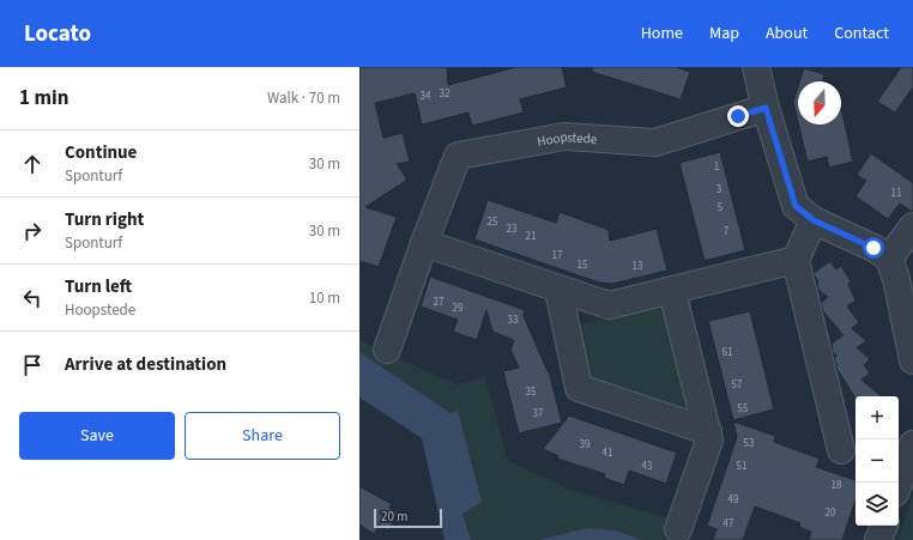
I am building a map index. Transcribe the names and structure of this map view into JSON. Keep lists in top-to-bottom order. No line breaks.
{"streets":{"street":["Hoopstede"]},"house_numbers":["32","34","1","3","11","5","25","23","7","21","17","15","13","27","29","33","61","57","35","55","37","53","39","41","43","51","18","49","20","47"],"scale_bar":"20 m","north":"bottom","page":{"header":"Locato","nav":["Home","Map","About","Contact"],"heading":["1 min","Walk · 70 m"],"list":[["Continue","Sponturf","30 m"],["Turn right","Sponturf","30 m"],["Turn left","Hoopstede","10 m"],"Arrive at destination"],"map_buttons":["+","−"],"buttons":["Save","Share"],"scale":"20 m"}}
